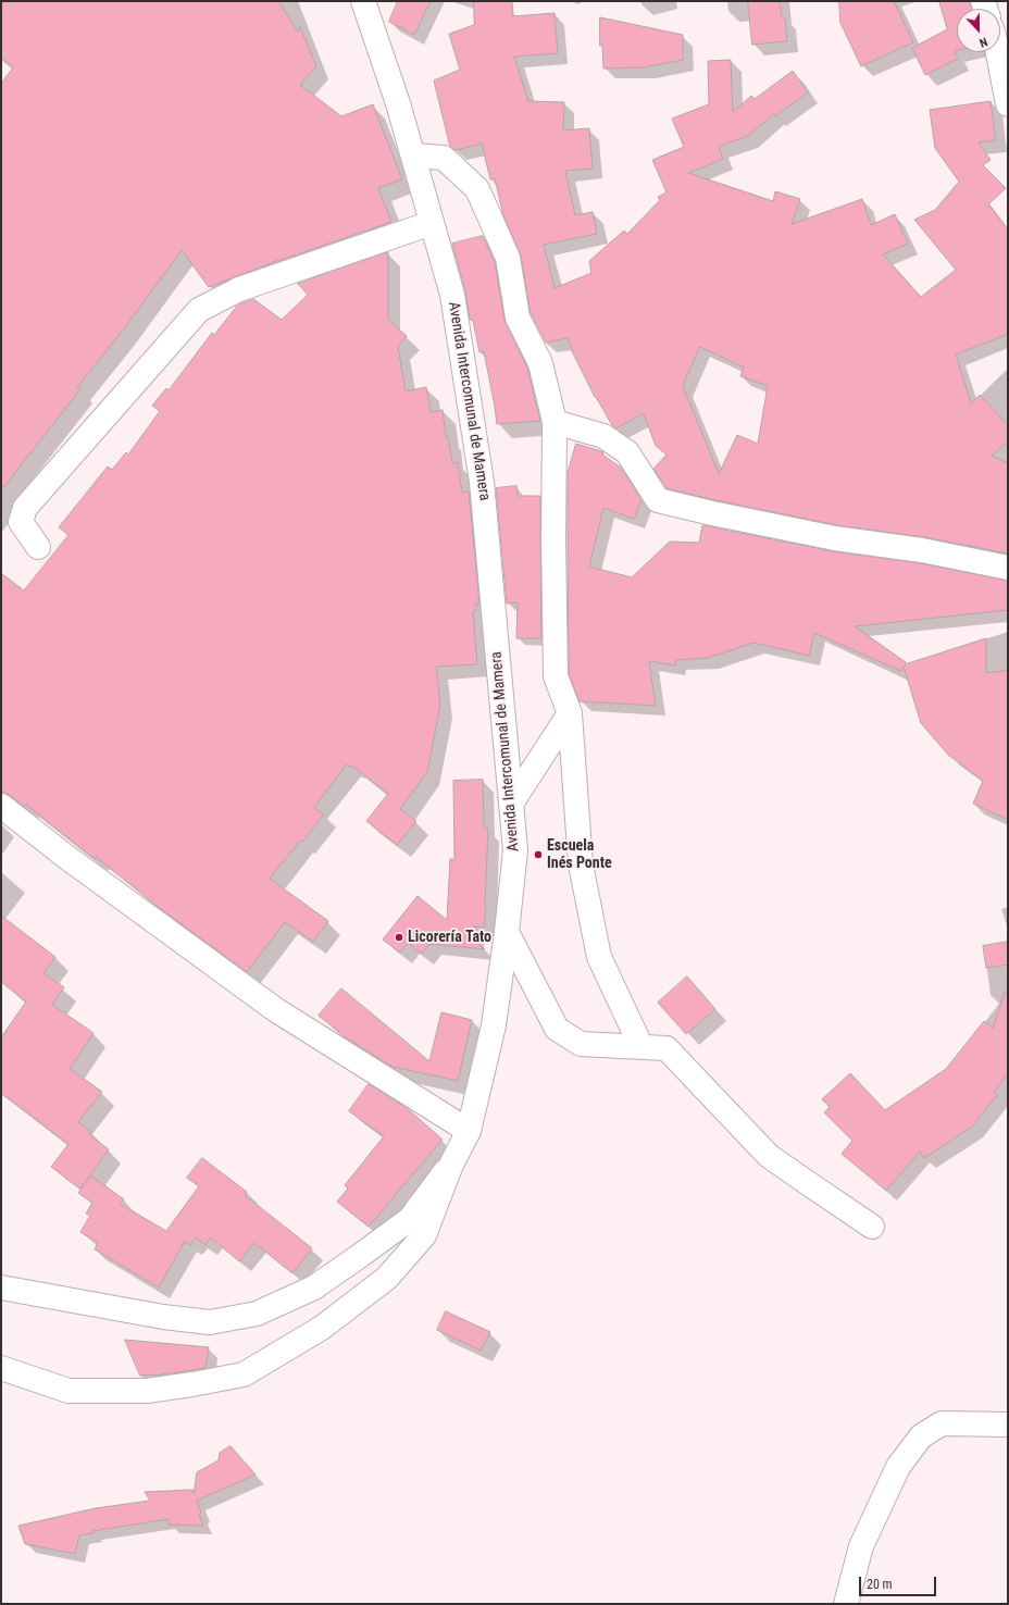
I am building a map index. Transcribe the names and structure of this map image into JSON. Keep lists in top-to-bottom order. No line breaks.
{"streets":{"street":["Avenida Intercomunal de Mamera"]},"places":["Escuela Inés Ponte","Licorería Tato"],"scale_bar":"20 m","north":"bottom"}
